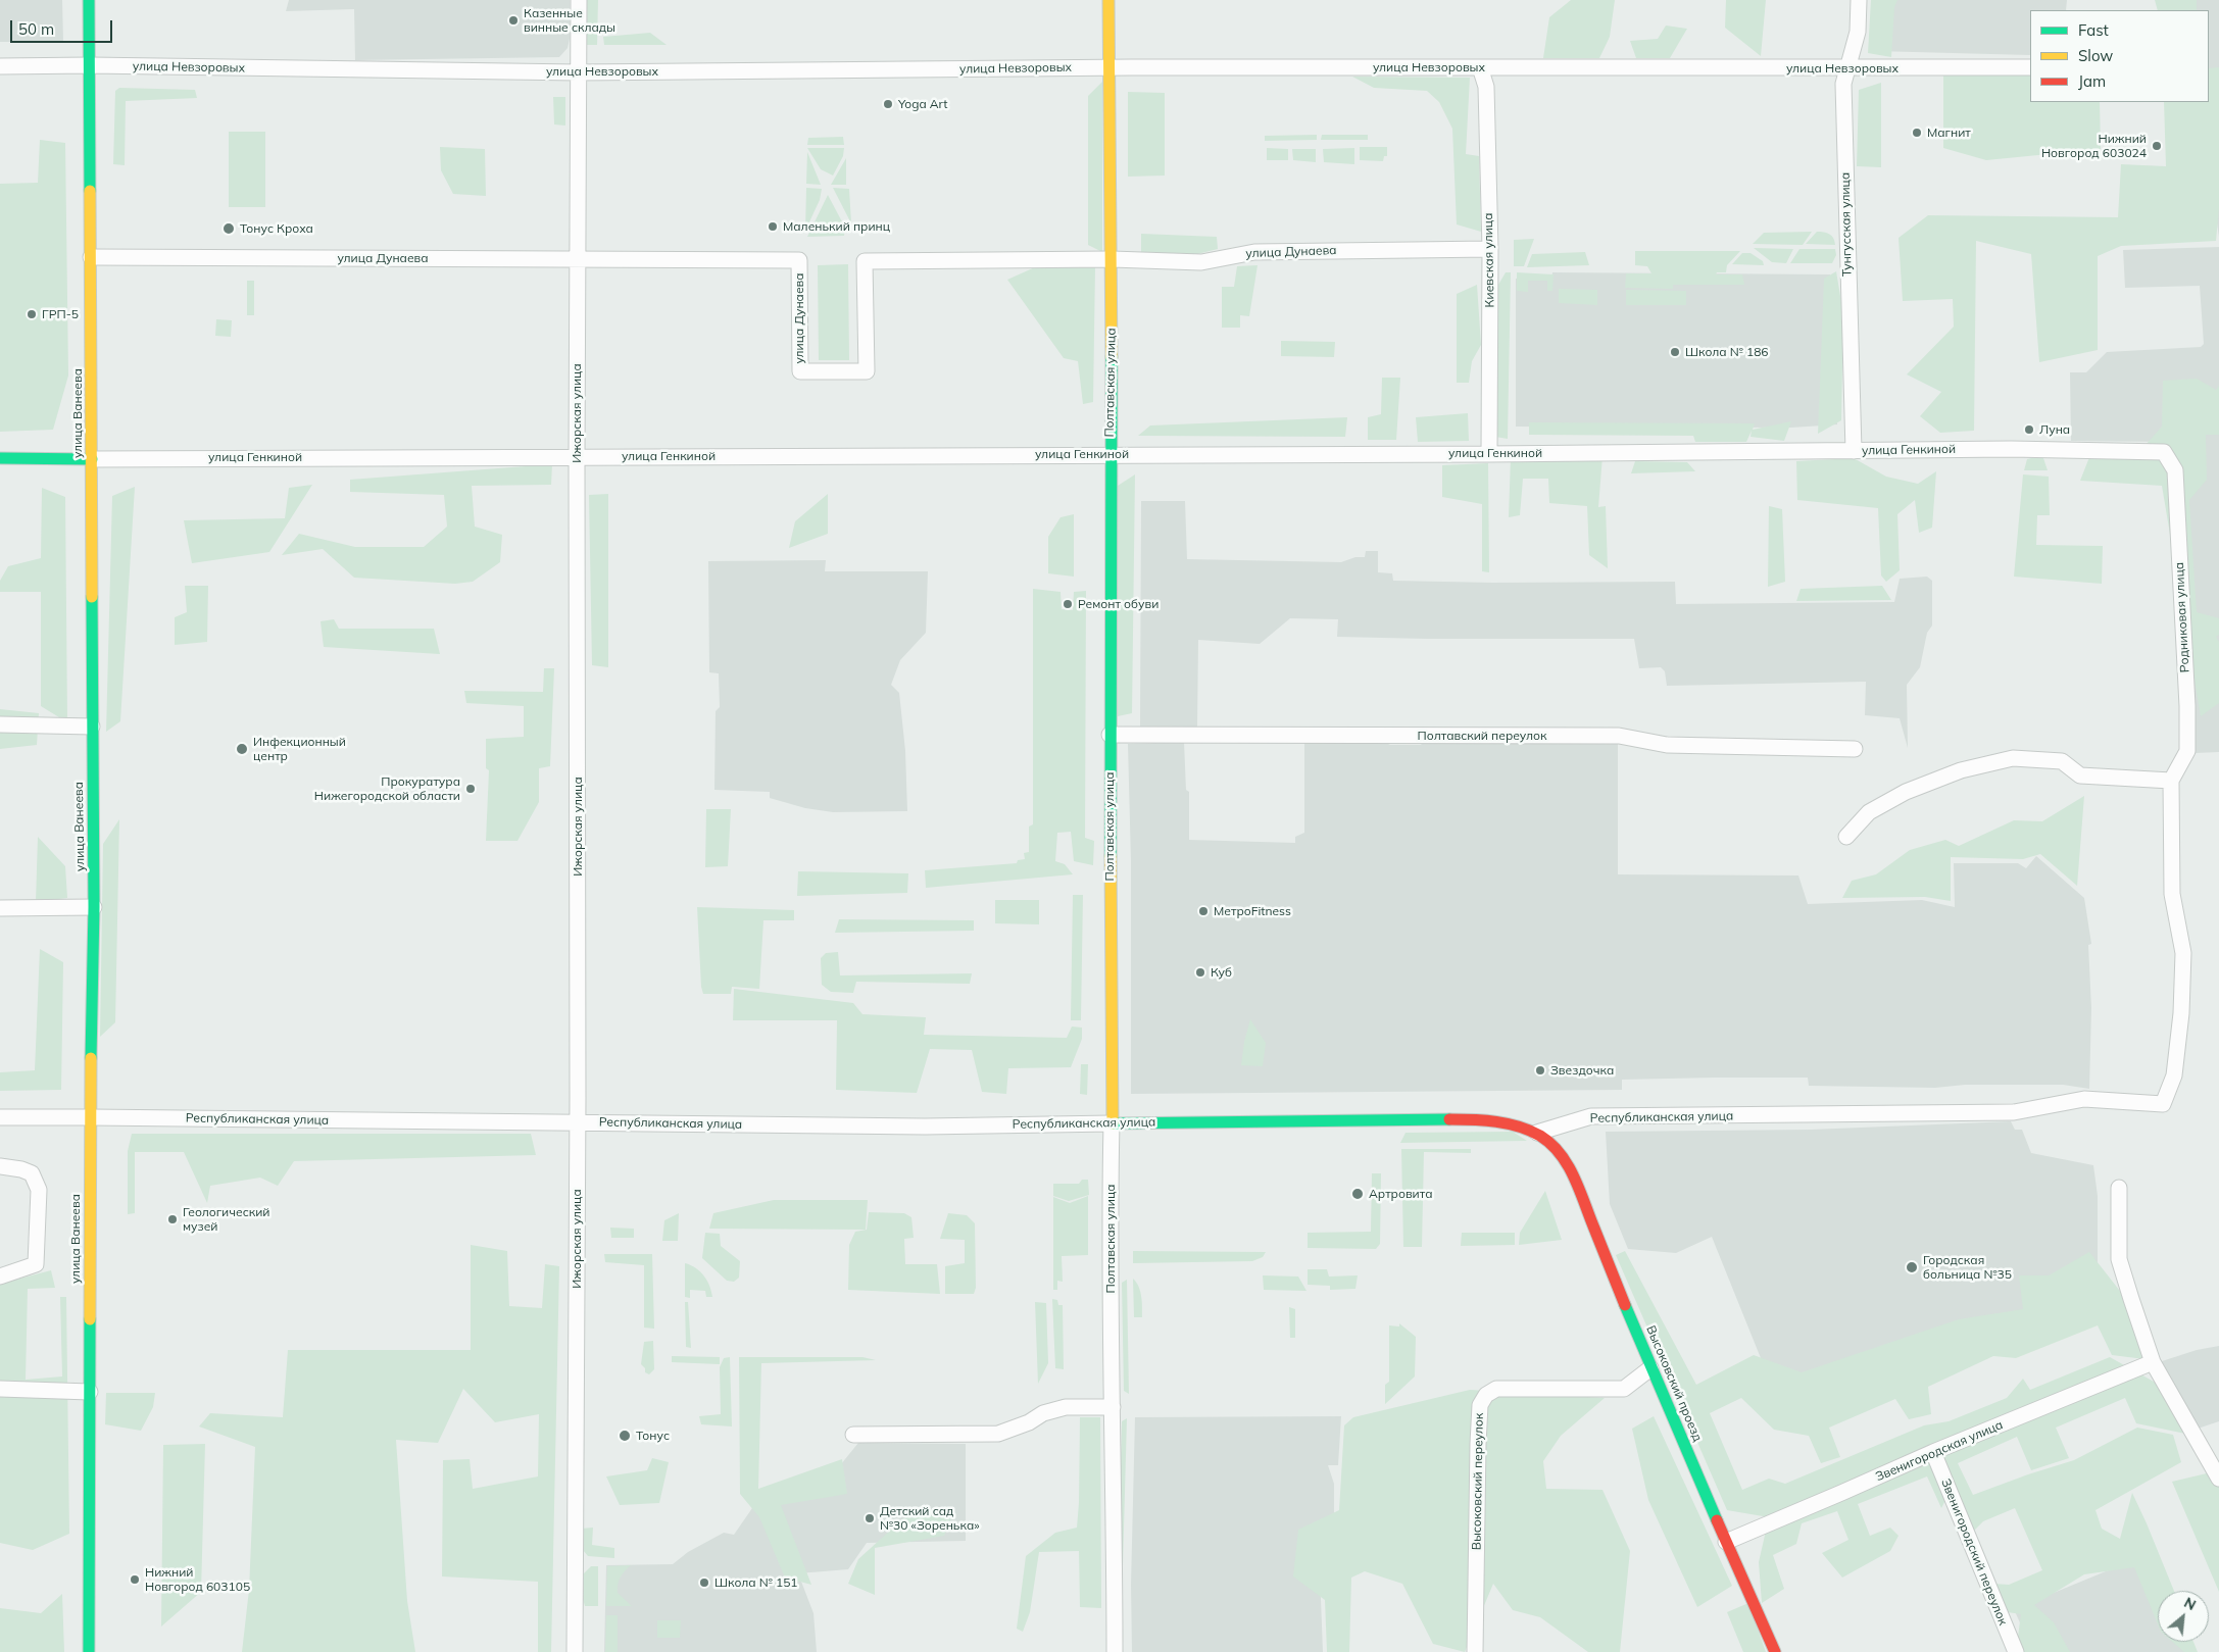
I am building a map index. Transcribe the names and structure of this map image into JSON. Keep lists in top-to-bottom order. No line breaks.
{"streets":{"street":["улица Невзоровых","Тунгусская улица","улица Дунаева","Киевская улица","Полтавская улица","улица Ванеева","Ижорская улица","улица Генкиной","Родниковая улица","Полтавский переулок","Республиканская улица","Высоковский проезд","Звенигородская улица","Высоковский переулок","Звенигородский переулок"]},"crossings":[["улица Невзоровых","Тунгусская улица"],["улица Невзоровых","Киевская улица"],["улица Невзоровых","Полтавская улица"],["улица Невзоровых","улица Ванеева"],["улица Невзоровых","Ижорская улица"],["Тунгусская улица","улица Генкиной"],["улица Дунаева","Киевская улица"],["улица Дунаева","Полтавская улица"],["улица Дунаева","улица Ванеева"],["улица Дунаева","Ижорская улица"],["Киевская улица","улица Генкиной"],["Полтавская улица","улица Генкиной"],["Полтавская улица","Полтавский переулок"],["Полтавская улица","Республиканская улица"],["улица Ванеева","улица Генкиной"],["улица Ванеева","Республиканская улица"],["Ижорская улица","улица Генкиной"],["Ижорская улица","Республиканская улица"],["улица Генкиной","Родниковая улица"],["Родниковая улица","Республиканская улица"],["Республиканская улица","Высоковский проезд"],["Высоковский проезд","Звенигородская улица"],["Высоковский проезд","Высоковский переулок"],["Звенигородская улица","Звенигородский переулок"]],"places":["Казенные винные склады","Yoga Art","Магнит","Нижний Новгород 603024","Маленький принц","Тонус Кроха","ГРП-5","Школа № 186","Луна","Ремонт обуви","Инфекционный центр","Прокуратура Нижегородской области","МетроFitness","Куб","Звездочка","Артровита","Геологический музей","Городская больница №35","Тонус","Детский сад №30 «Зоренька»","Нижний Новгород 603105","Школа № 151"],"legend":["Fast","Slow","Jam"],"scale_bar":"50 m","north":"top right"}
